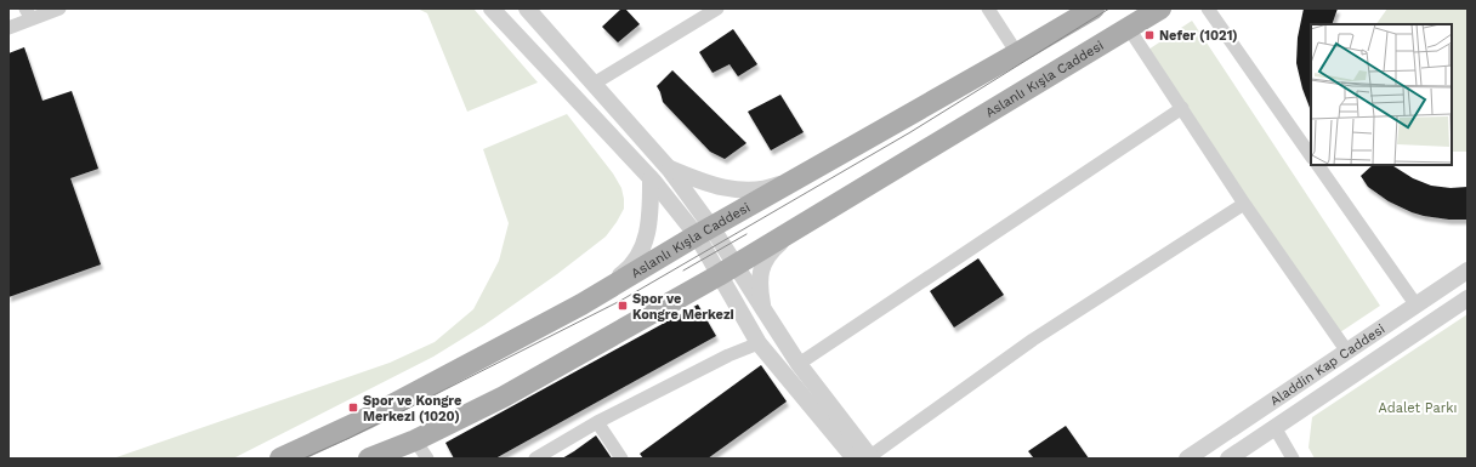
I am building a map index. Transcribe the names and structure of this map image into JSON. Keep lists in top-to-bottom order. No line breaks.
{"streets":{"main road":["Aslanlı Kışla Caddesi"],"street":["Aladdin Kap Caddesi"]},"parks":["Adalet Parkı"],"places":{"transit":["Nefer (1021)","Spor ve Kongre Merkezi","Spor ve Kongre Merkezi (1020)"]}}
